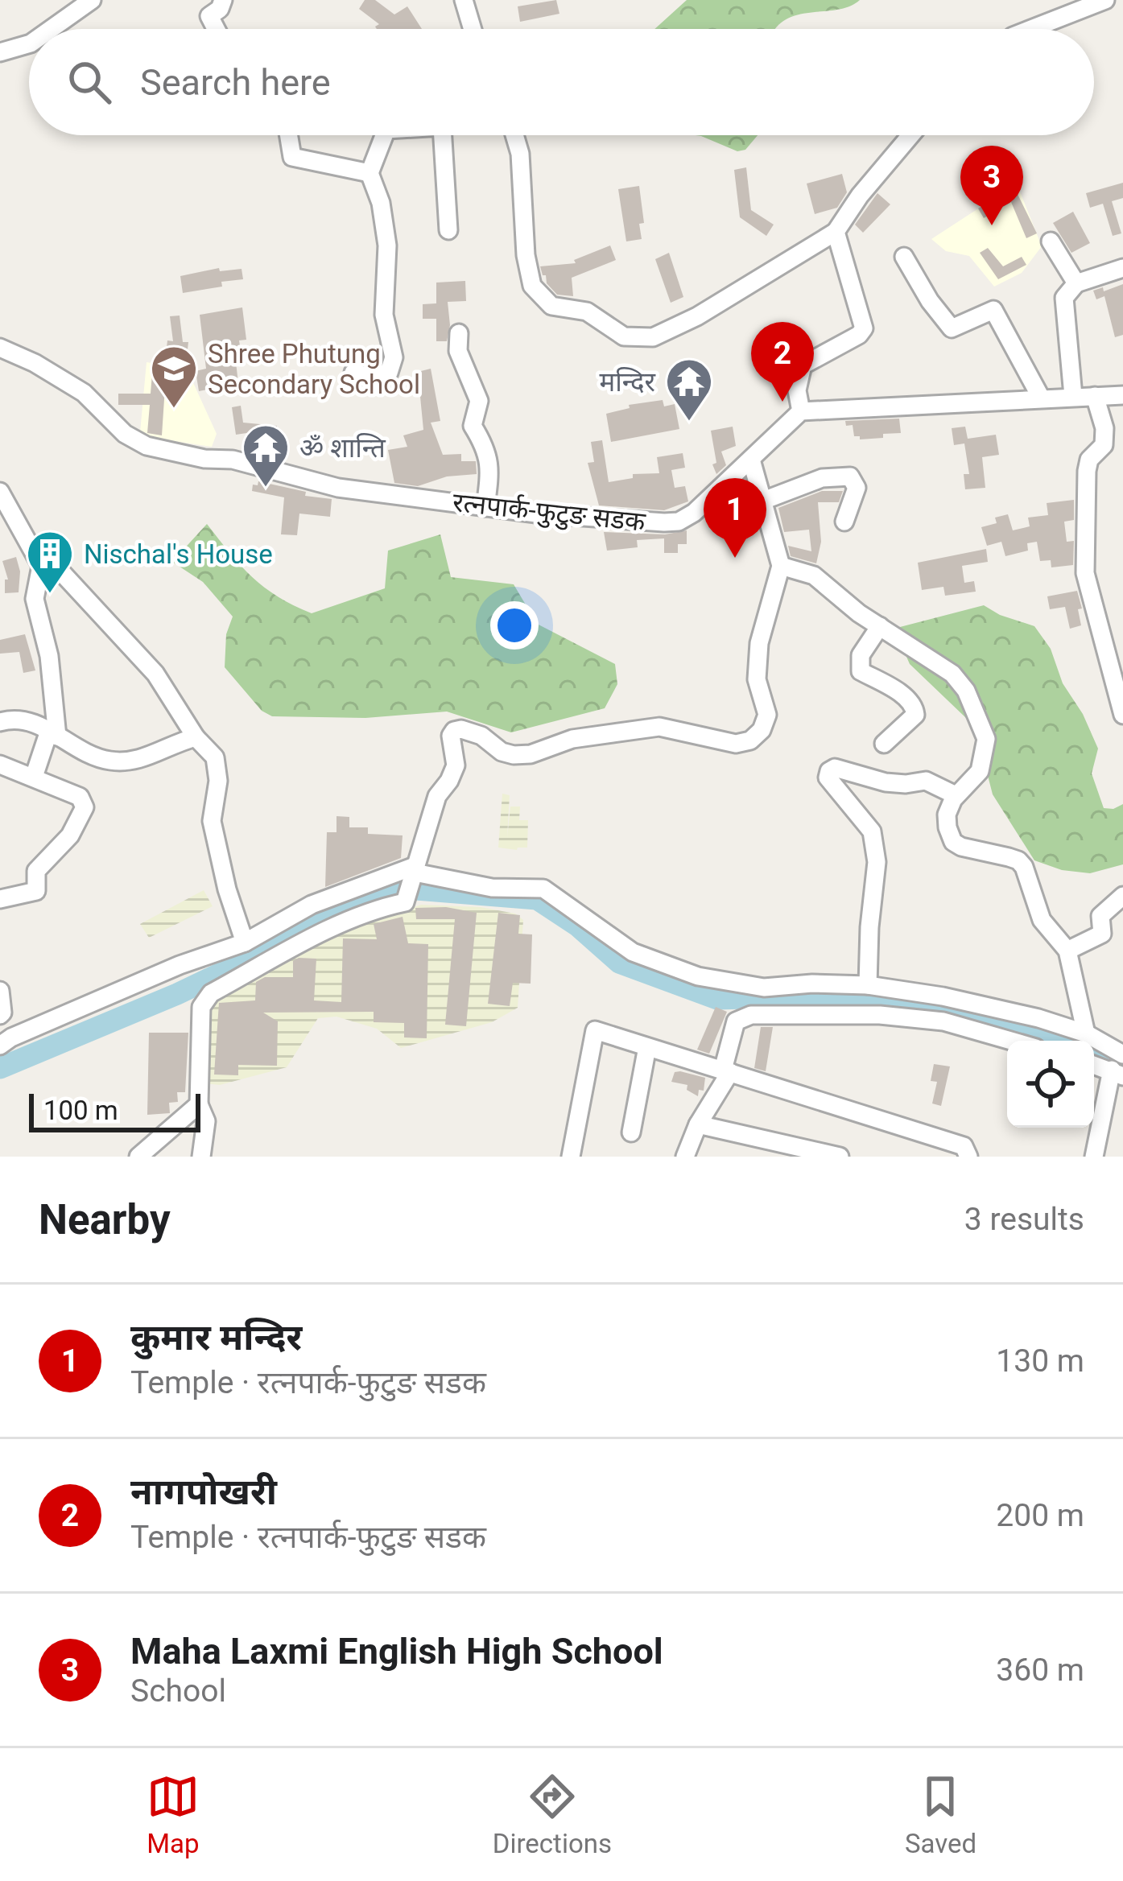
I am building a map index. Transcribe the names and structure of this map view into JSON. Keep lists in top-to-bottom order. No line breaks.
{"streets":{"street":["रत्नपार्क-फुटुङ सडक"]},"places":{"school or university":["Shree Phutung Secondary School"],"temple":["मन्दिर","ॐ शान्ति"],"building":["Nischal's House"]},"scale_bar":"100 m","page":{"search":"Search here","pins":["3","2","1"],"scale":"100 m","heading":["Nearby","3 results"],"list":[{"mark":"1","name":"कुमार मन्दिर","note":"Temple · रत्नपार्क-फुटुङ सडक","value":"130 m"},{"mark":"2","name":"नागपोखरी","note":"Temple · रत्नपार्क-फुटुङ सडक","value":"200 m"},{"mark":"3","name":"Maha Laxmi English High School","note":"School","value":"360 m"}],"nav":["Map","Directions","Saved"]}}
